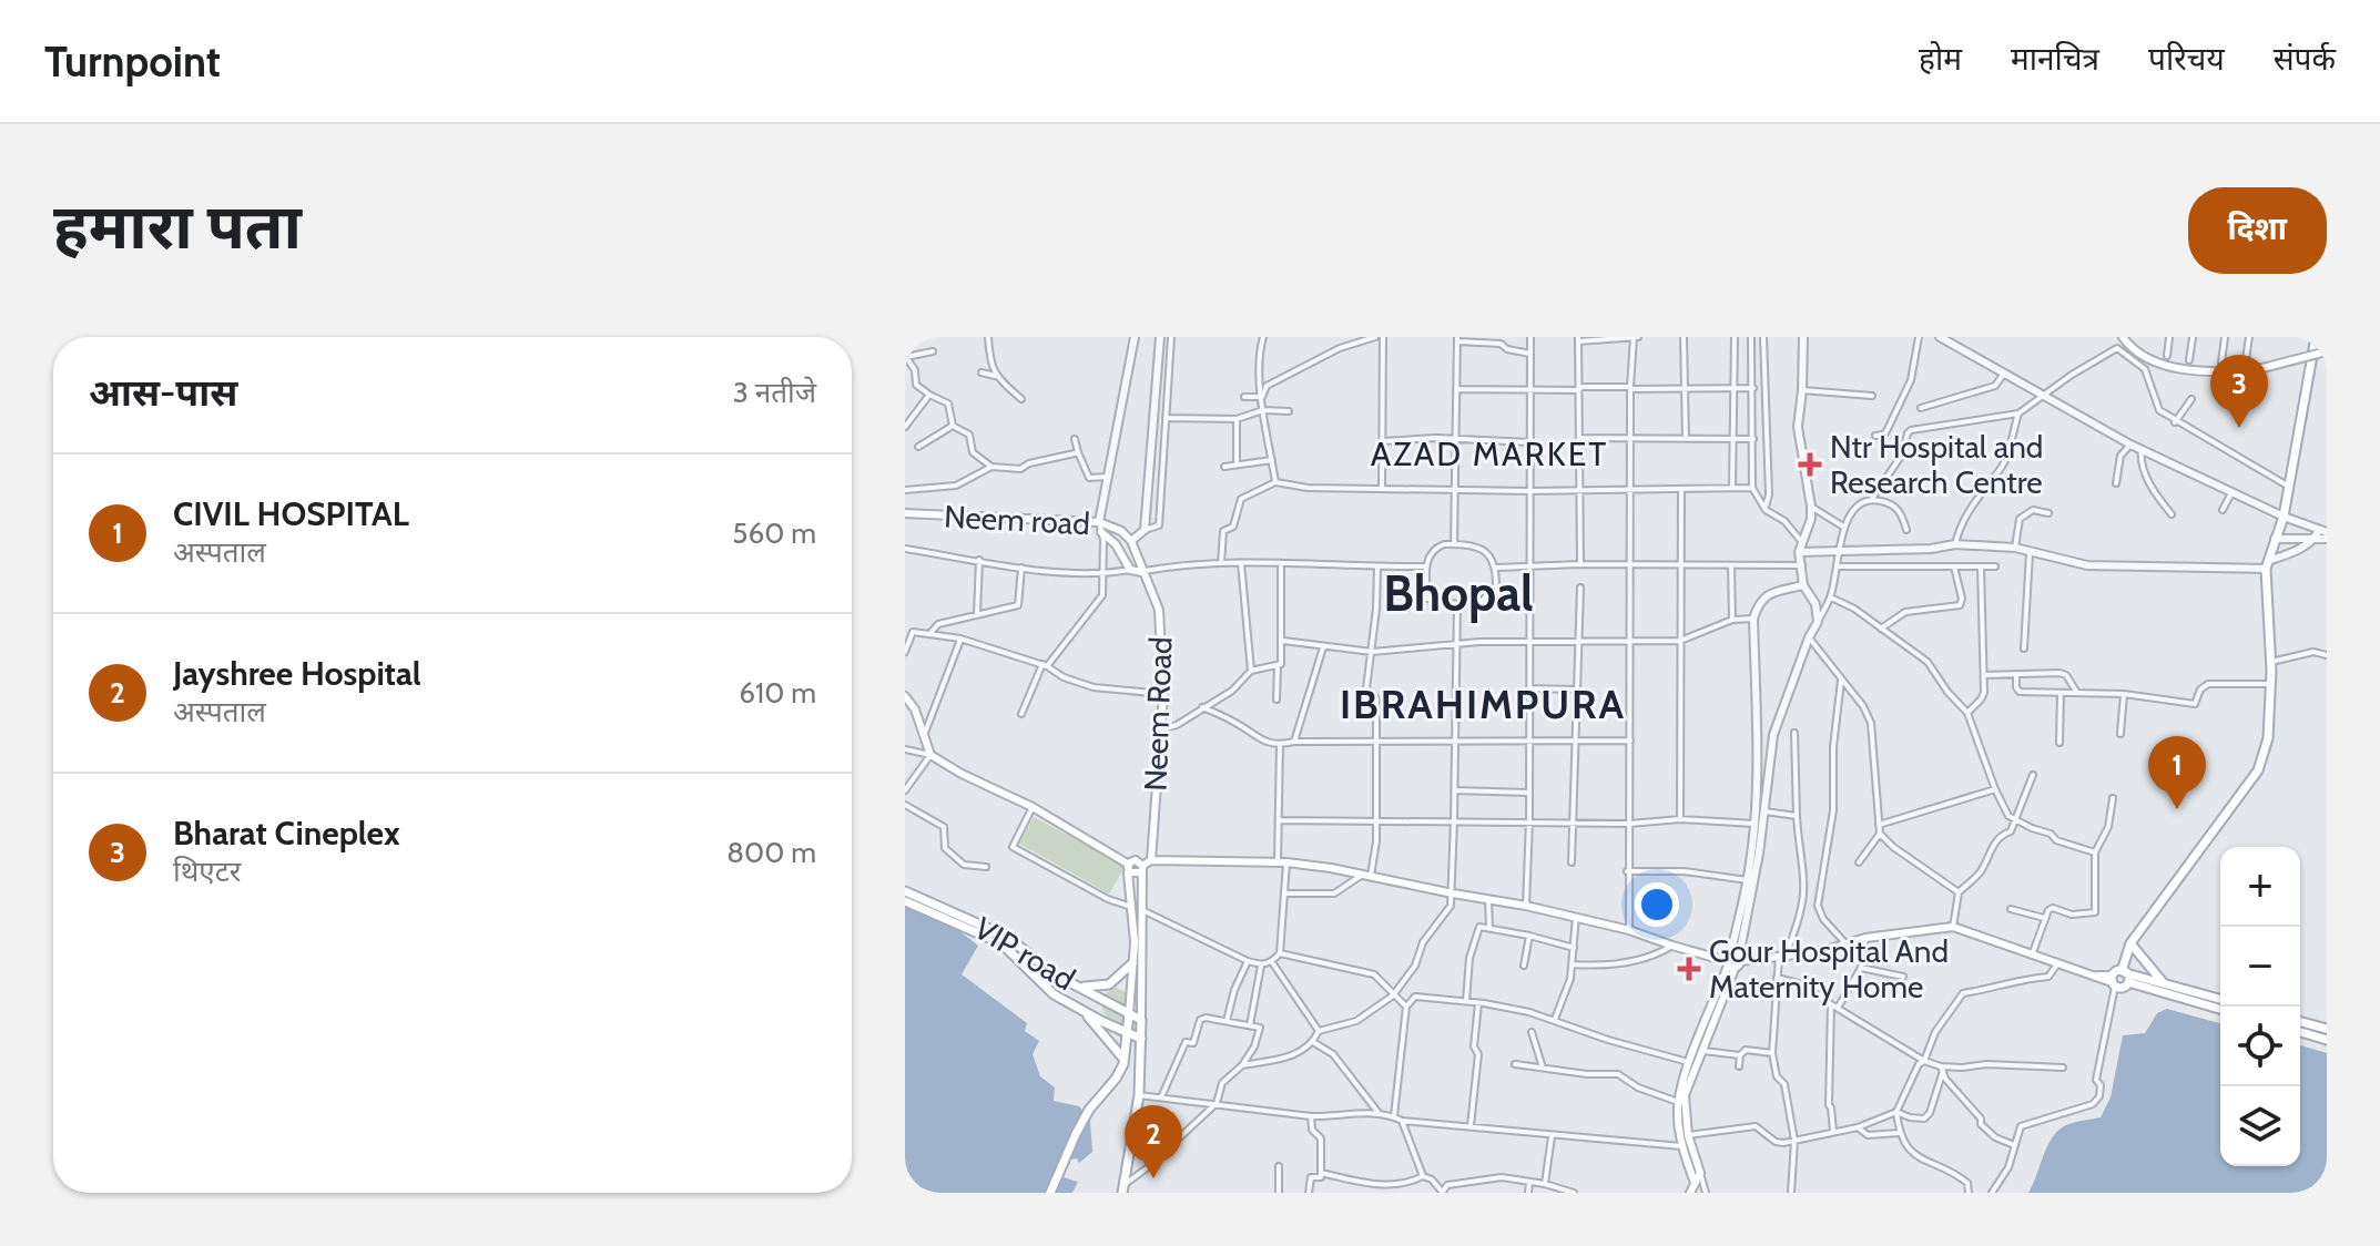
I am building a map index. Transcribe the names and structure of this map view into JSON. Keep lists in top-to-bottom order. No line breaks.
{"streets":{"main road":["Neem road","Neem Road","VIP road"]},"crossings":[["Neem road","Neem Road"]],"districts":["AZAD MARKET","Bhopal","IBRAHIMPURA"],"places":{"health":["Ntr Hospital and Research Centre","Gour Hospital And Maternity Home"]},"page":{"header":"Turnpoint","nav":["होम","मानचित्र","परिचय","संपर्क"],"buttons":"दिशा","title":"हमारा पता","heading":["आस-पास","3 नतीजे"],"pins":["3","1","2"],"list":[{"mark":"1","name":"CIVIL HOSPITAL","note":"अस्पताल","value":"560 m"},{"mark":"2","name":"Jayshree Hospital","note":"अस्पताल","value":"610 m"},{"mark":"3","name":"Bharat Cineplex","note":"थिएटर","value":"800 m"}],"map_buttons":["+","−"]}}
